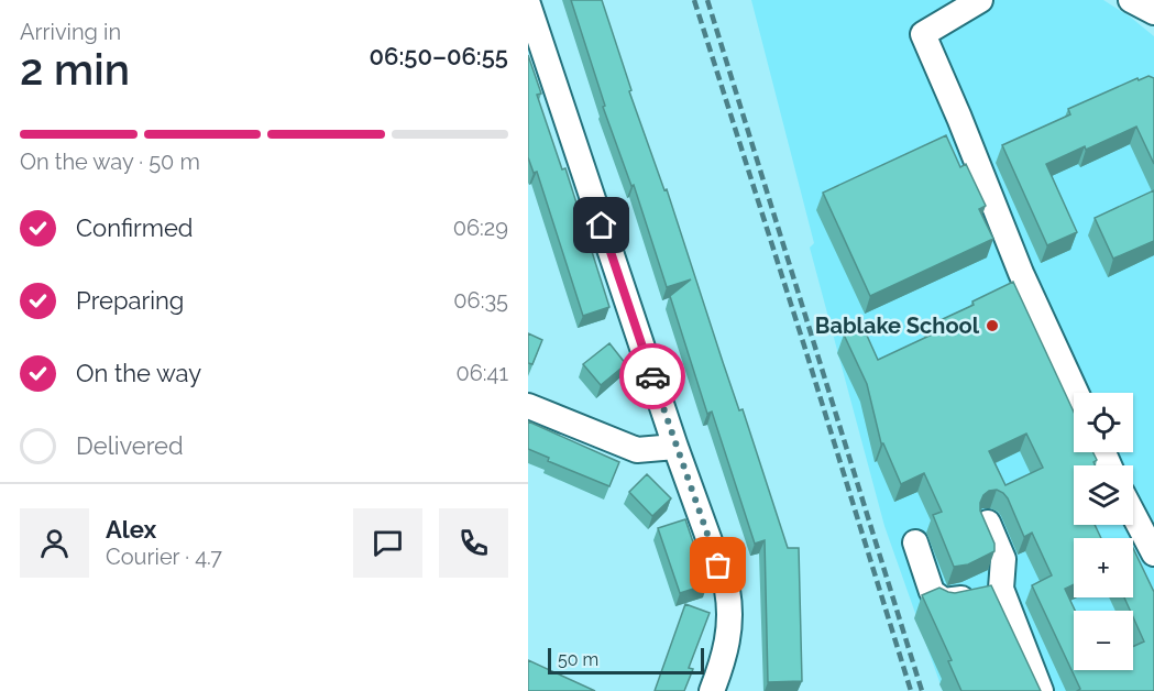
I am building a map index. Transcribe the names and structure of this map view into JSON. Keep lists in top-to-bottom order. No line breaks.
{"places":["Bablake School"],"scale_bar":"50 m","page":{"heading":["2 min","Arriving in","06:50–06:55"],"panel":["Alex","Courier · 4.7"],"bar":"On the way · 50 m","list":[["Confirmed","06:29"],["Preparing","06:35"],["On the way","06:41"],"Delivered"],"map_buttons":["+","−"],"scale":"50 m"}}
